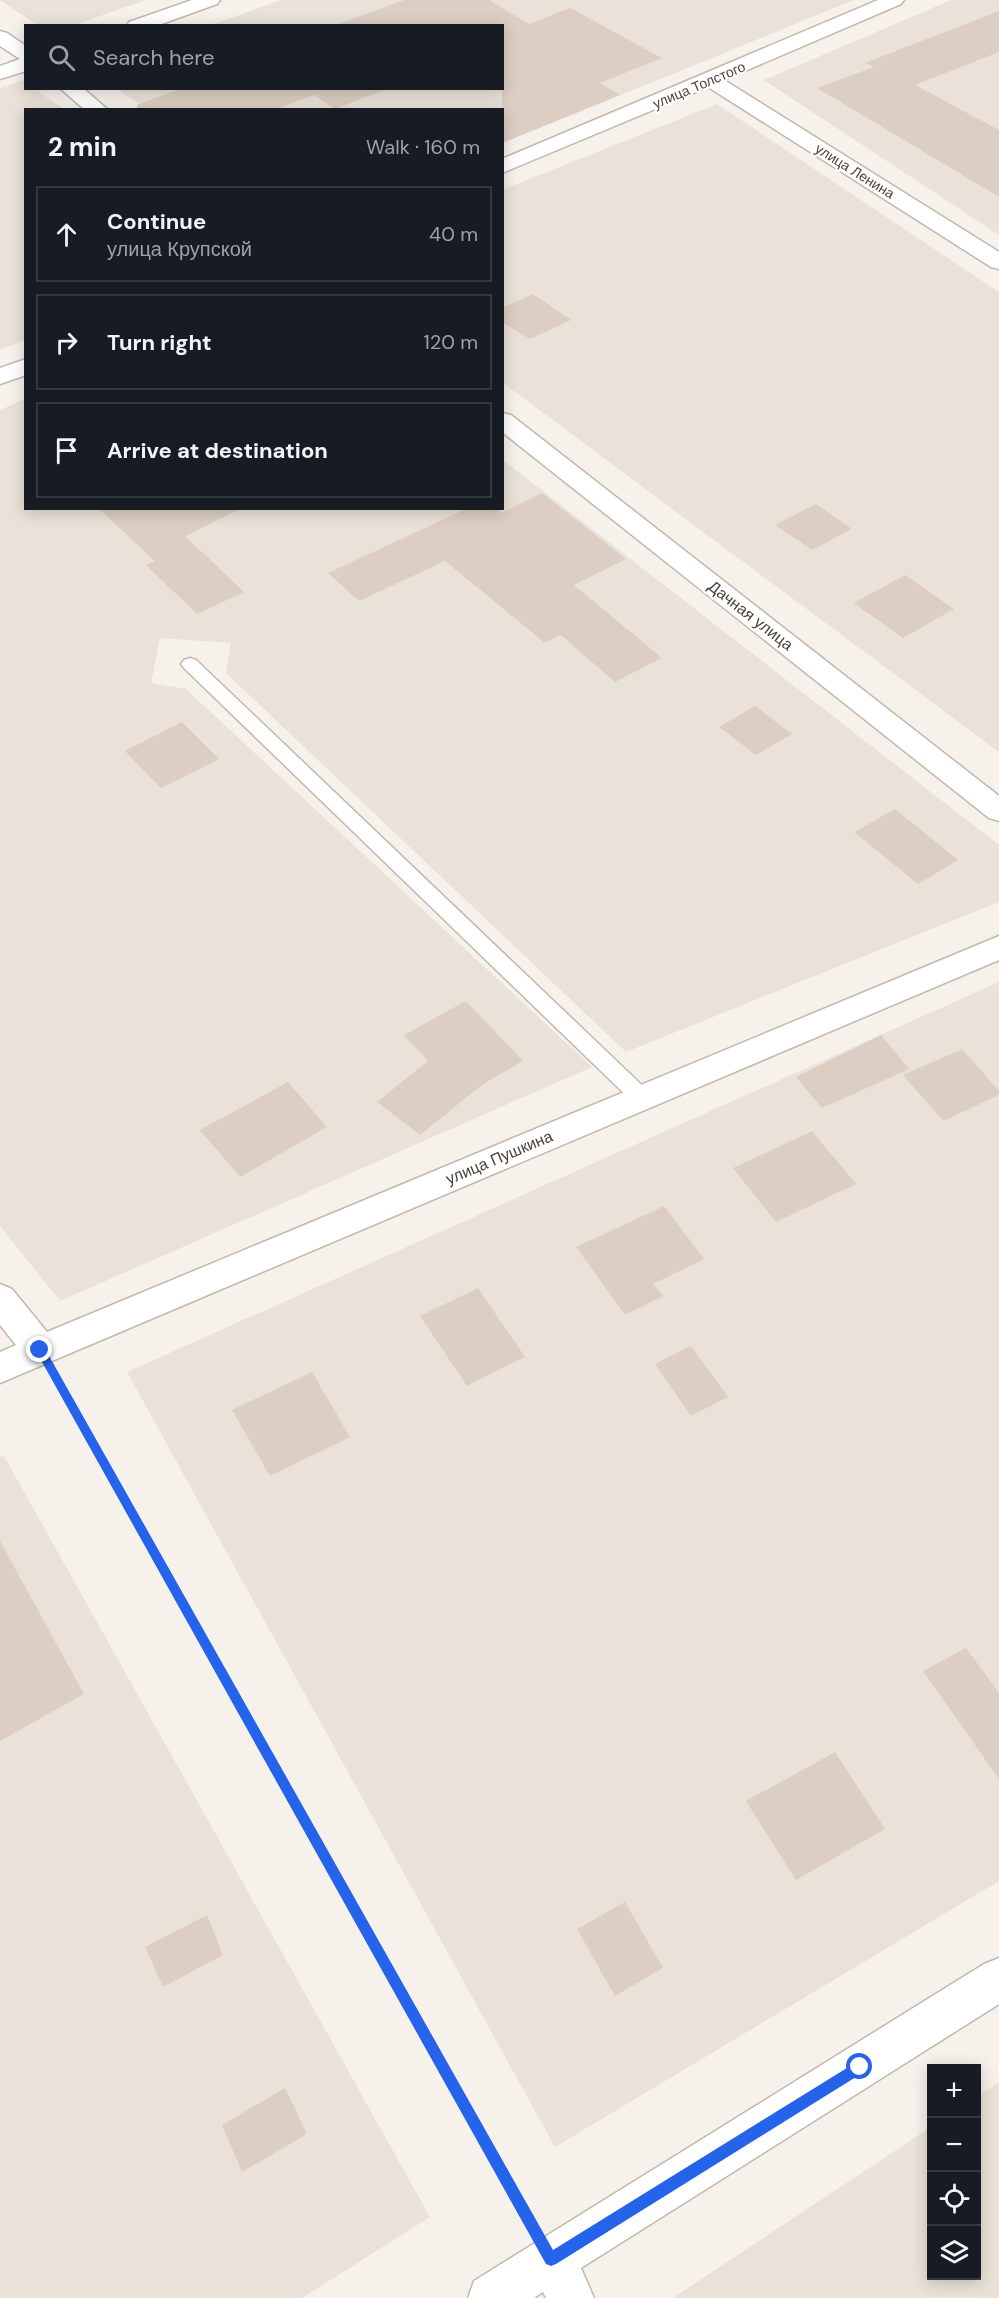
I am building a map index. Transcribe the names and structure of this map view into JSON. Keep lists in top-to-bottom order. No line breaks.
{"streets":{"street":["улица Толстого","улица Ленина","Дачная улица","улица Пушкина"]},"crossings":[["улица Толстого","улица Ленина"]],"page":{"search":"Search here","heading":["2 min","Walk · 160 m"],"list":[["Continue","улица Крупской","40 m"],["Turn right","120 m"],"Arrive at destination"],"map_buttons":["+","−"]}}
